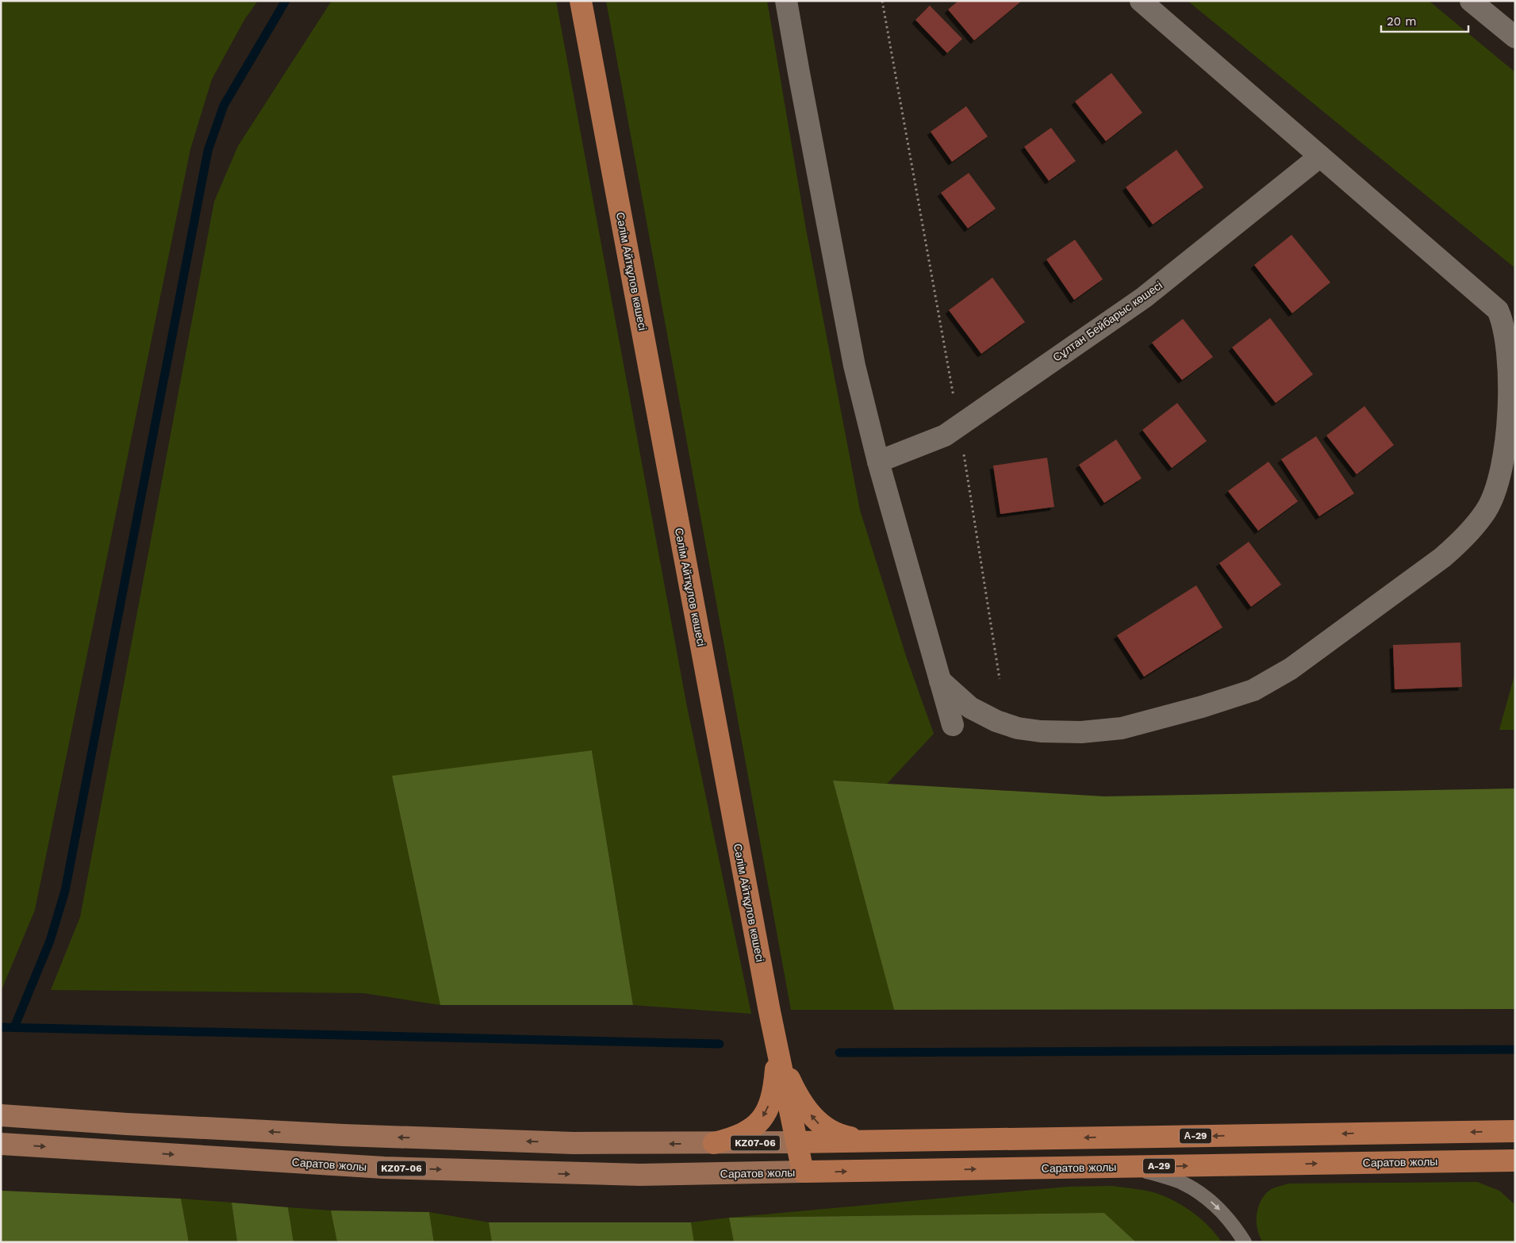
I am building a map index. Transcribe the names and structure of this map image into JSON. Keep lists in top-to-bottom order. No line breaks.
{"streets":{"highway":["Сәлім Айтқұлов көшесі","А-29","KZ07-06","Саратов жолы","A-29"],"street":["Сұлтан Бейбарыс көшесі"]},"crossings":[["Сәлім Айтқұлов көшесі","KZ07-06"],["Сәлім Айтқұлов көшесі","Саратов жолы"],["А-29","KZ07-06"]],"scale_bar":"20 m"}
